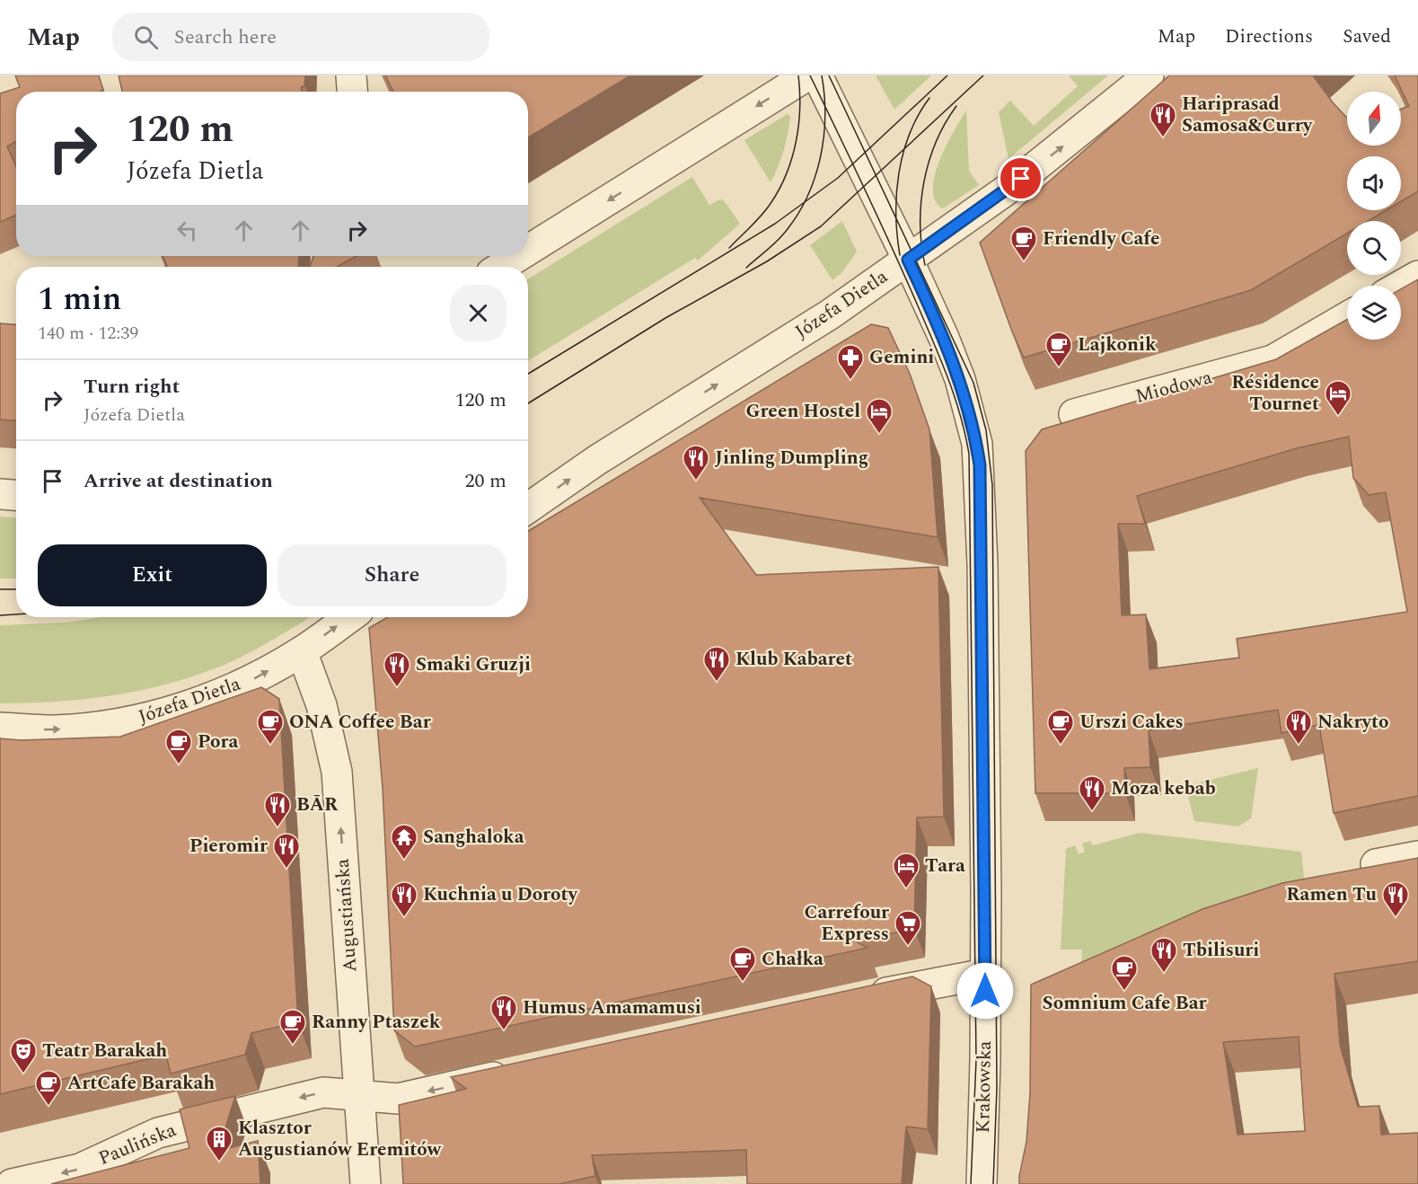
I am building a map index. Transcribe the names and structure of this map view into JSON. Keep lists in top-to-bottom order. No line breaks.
{"streets":{"street":["Józefa Dietla","Miodowa","Augustiańska","Krakowska","Paulińska"]},"crossings":[["Józefa Dietla","Augustiańska"],["Józefa Dietla","Krakowska"],["Augustiańska","Paulińska"]],"one_way":["Augustiańska","Paulińska"],"places":{"restaurant":["Hariprasad Samosa&Curry","Jinling Dumpling","Klub Kabaret","Smaki Gruzji","Nakryto","Moza kebab","BĀR","Pieromir","Kuchnia u Doroty","Ramen Tu","Tbilisuri","Humus Amamamusi"],"cafe":["Friendly Cafe","Lajkonik","ONA Coffee Bar","Urszi Cakes","Pora","Chałka","Somnium Cafe Bar","Ranny Ptaszek","ArtCafe Barakah"],"pharmacy":["Gemini"],"hotel":["Résidence Tournet","Green Hostel","Tara"],"temple":["Sanghaloka"],"supermarket":["Carrefour Express"],"theatre":["Teatr Barakah"],"building":["Klasztor Augustianów Eremitów"]},"north":"top","page":{"header":"Map","search":"Search here","nav":["Map","Directions","Saved"],"turn":["120 m","Józefa Dietla"],"heading":["1 min","140 m · 12:39"],"list":[{"name":"Turn right","note":"Józefa Dietla","value":"120 m"},{"name":"Arrive at destination","value":"20 m"}],"buttons":["Exit","Share"]}}
